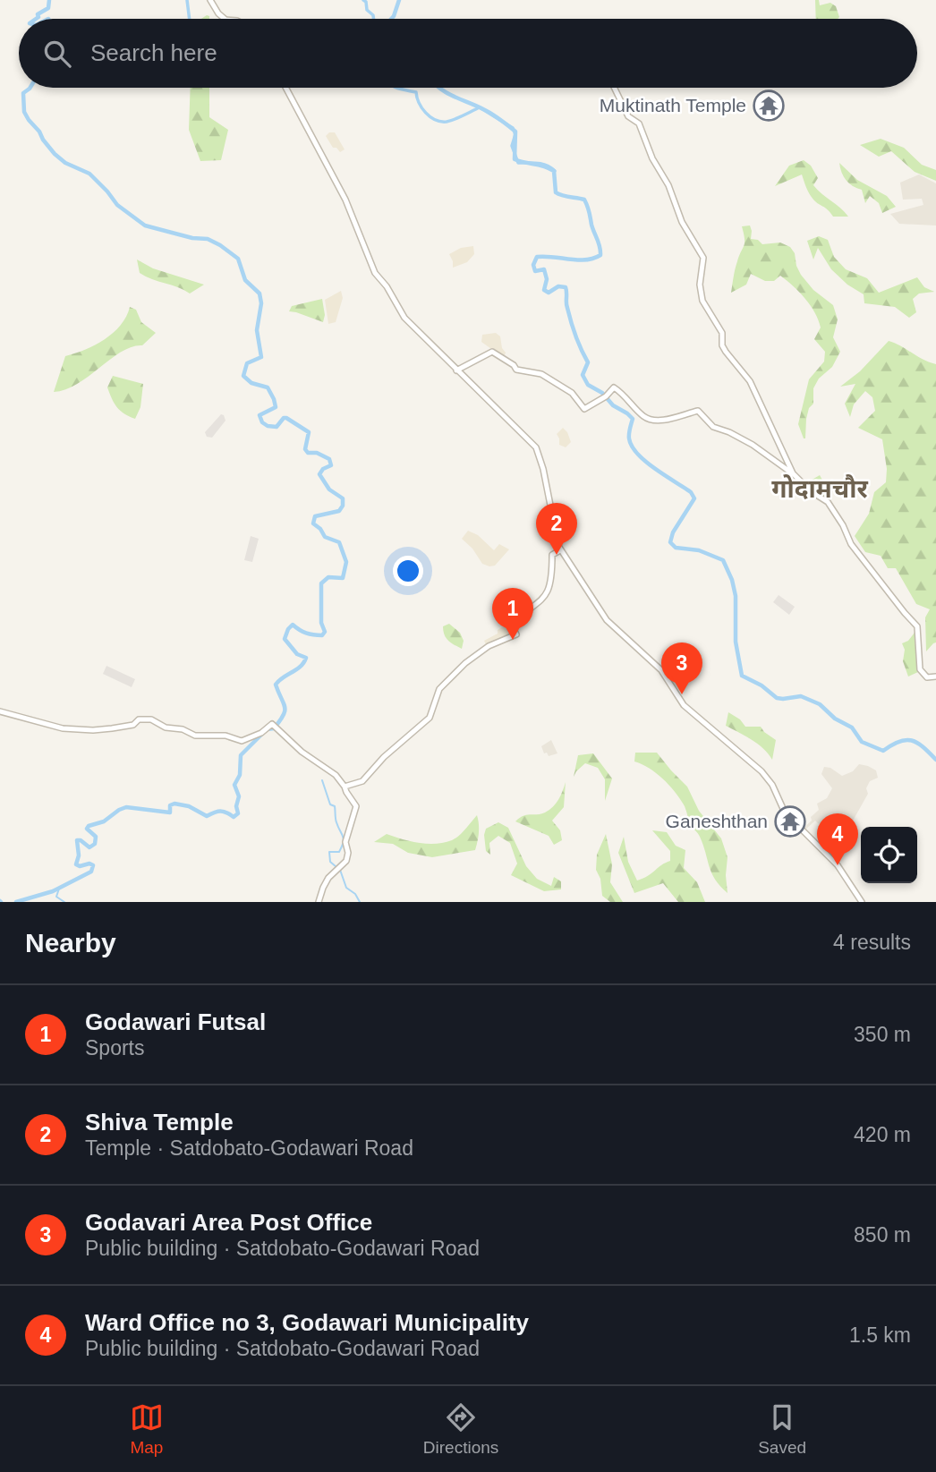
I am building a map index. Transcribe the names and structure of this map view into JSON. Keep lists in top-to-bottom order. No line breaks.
{"districts":["गोदामचौर"],"places":{"temple":["Muktinath Temple","Ganeshthan"]},"page":{"search":"Search here","pins":["2","1","3","4"],"heading":["Nearby","4 results"],"list":[{"mark":"1","name":"Godawari Futsal","note":"Sports","value":"350 m"},{"mark":"2","name":"Shiva Temple","note":"Temple · Satdobato-Godawari Road","value":"420 m"},{"mark":"3","name":"Godavari Area Post Office","note":"Public building · Satdobato-Godawari Road","value":"850 m"},{"mark":"4","name":"Ward Office no 3, Godawari Municipality","note":"Public building · Satdobato-Godawari Road","value":"1.5 km"}],"nav":["Map","Directions","Saved"]}}
